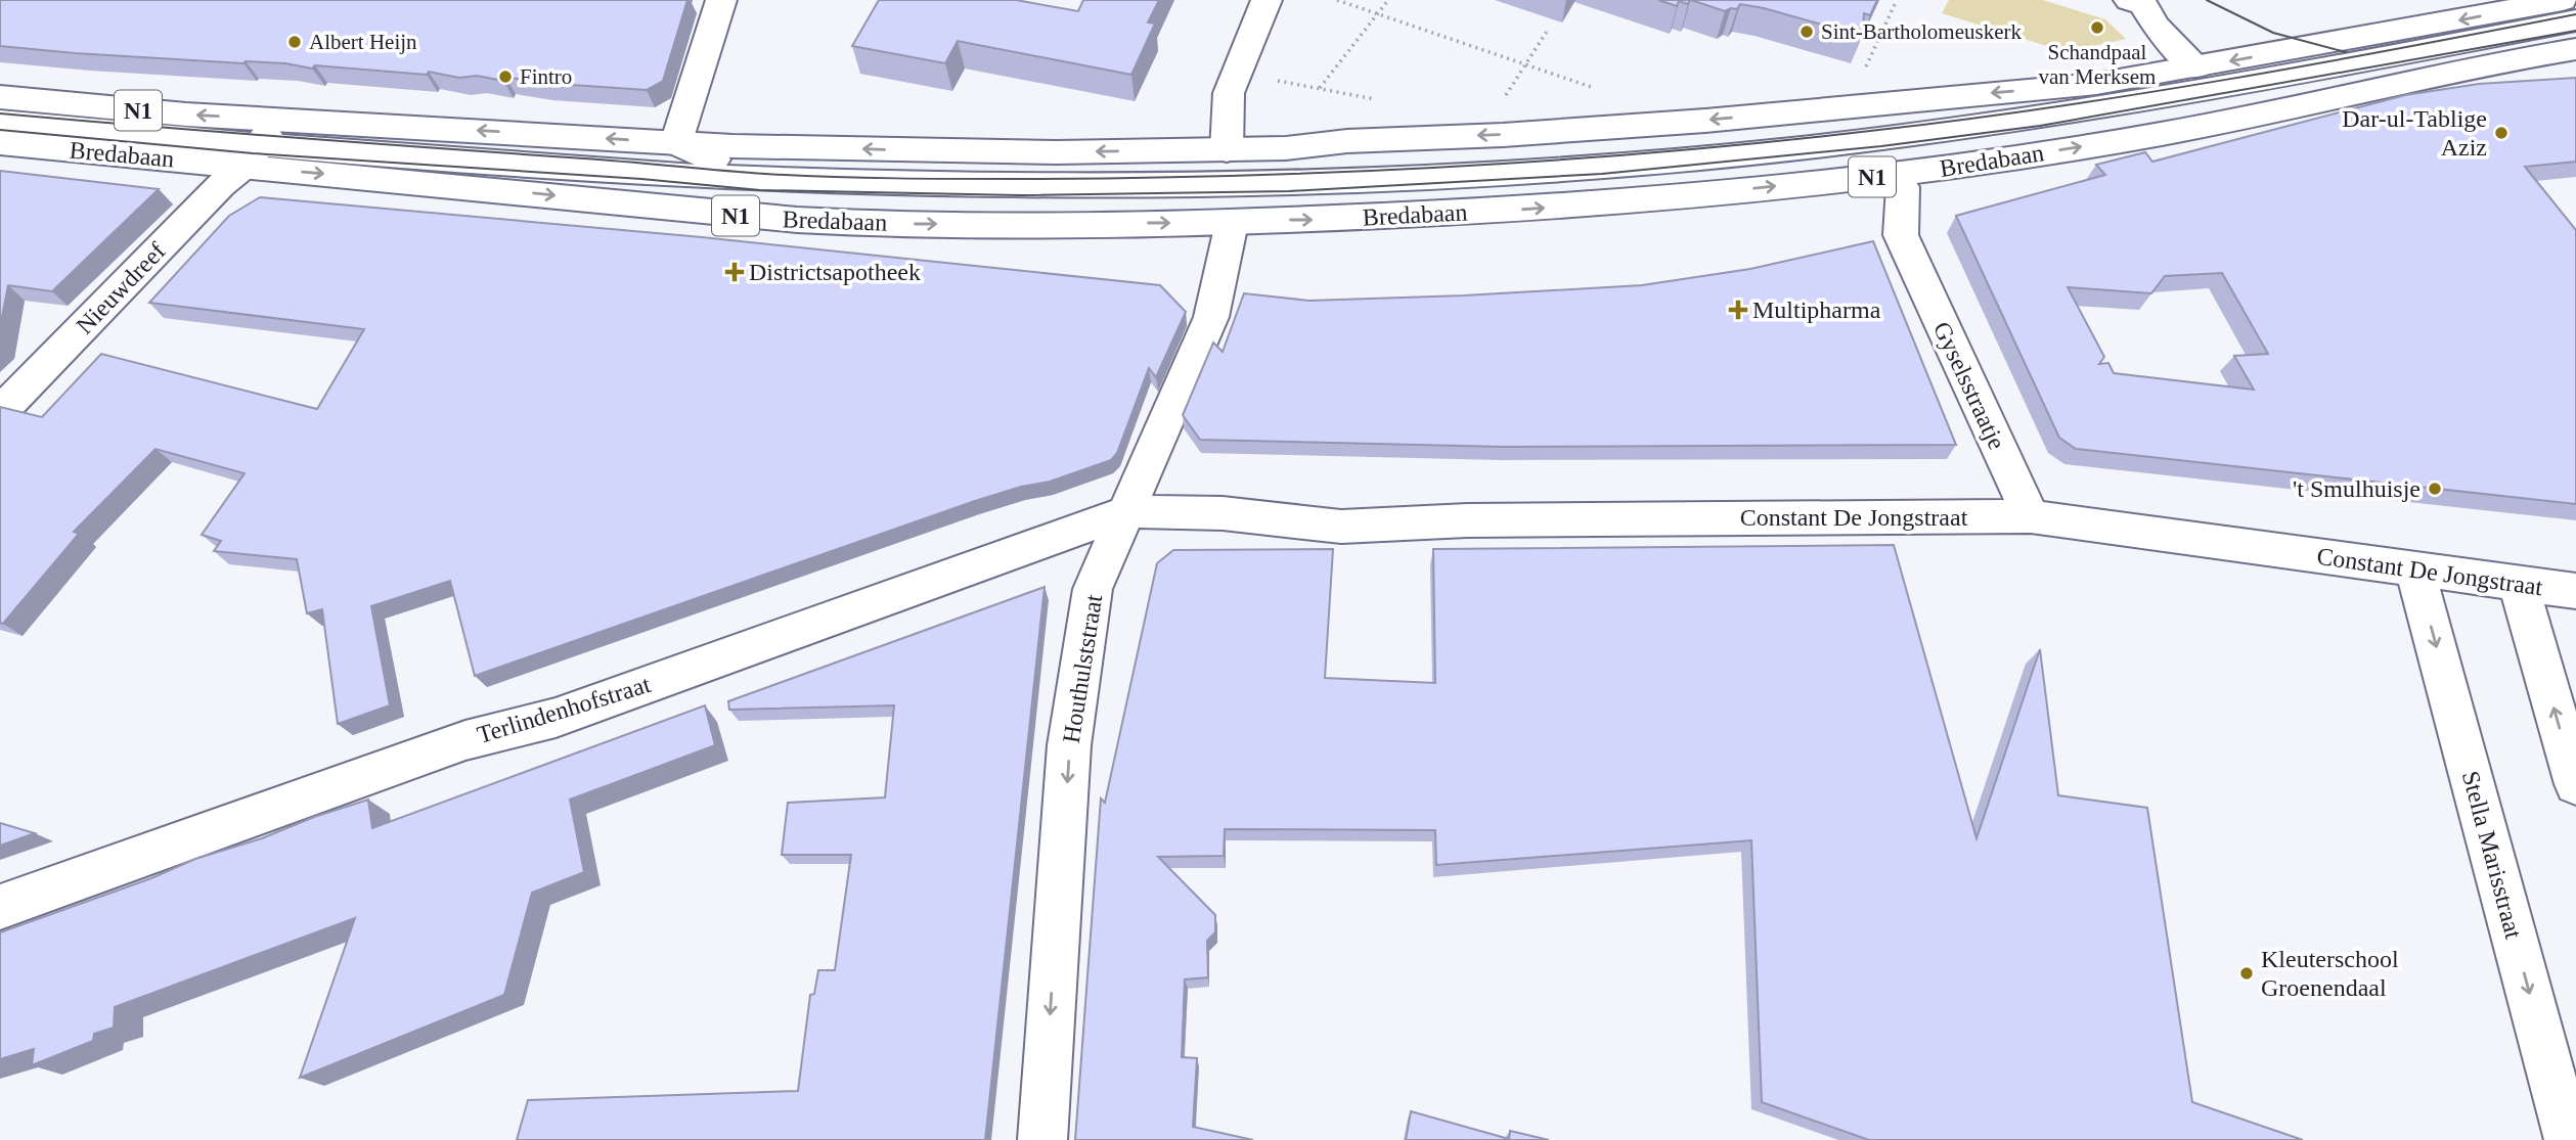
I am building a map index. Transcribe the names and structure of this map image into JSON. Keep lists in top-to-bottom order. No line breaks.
{"streets":{"main road":["N1","Bredabaan","Nieuwdreef","Gyselsstraatje","Constant De Jongstraat","Houthulststraat","Terlindenhofstraat","Stella Marisstraat"]},"crossings":[["Bredabaan","Nieuwdreef"],["Bredabaan","Houthulststraat"],["Gyselsstraatje","Constant De Jongstraat"],["Constant De Jongstraat","Houthulststraat"],["Constant De Jongstraat","Terlindenhofstraat"],["Constant De Jongstraat","Stella Marisstraat"],["Houthulststraat","Terlindenhofstraat"]],"one_way":["Houthulststraat"],"places":{"other":["Schandpaal van Merksem","Sint-Bartholomeuskerk","Albert Heijn","Fintro","Dar-ul-Tablige Aziz","'t Smulhuisje","Kleuterschool Groenendaal"],"health":["Districtsapotheek","Multipharma"]}}
